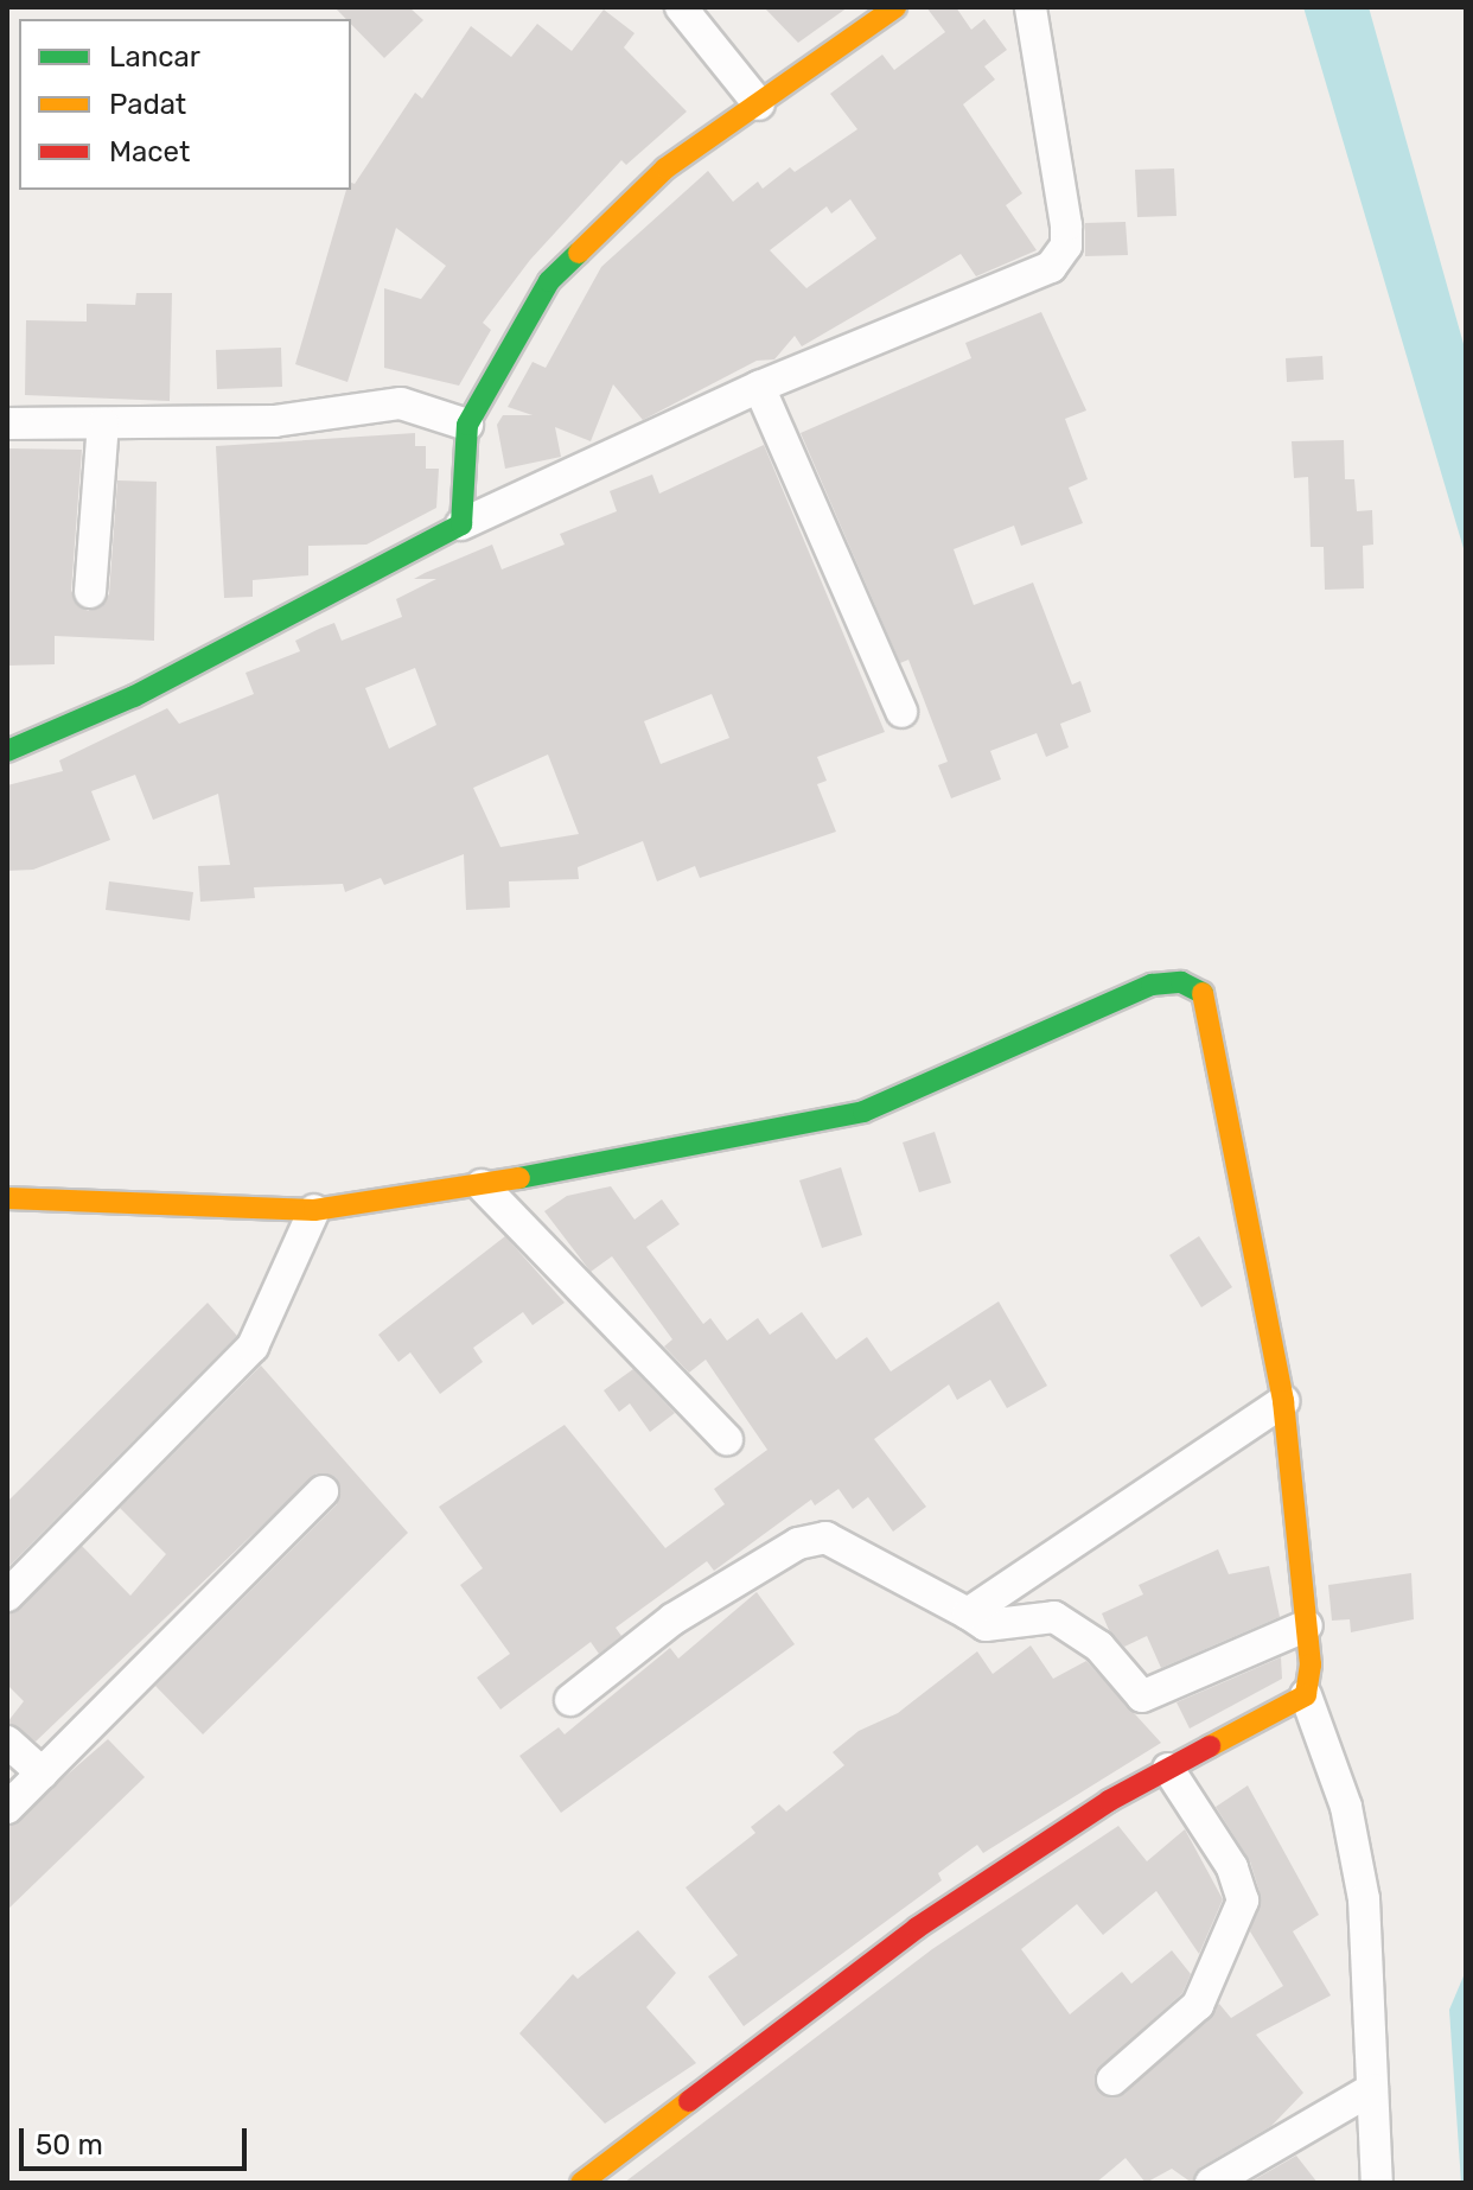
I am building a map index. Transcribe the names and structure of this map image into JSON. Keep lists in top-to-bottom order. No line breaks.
{"legend":["Lancar","Padat","Macet"],"scale_bar":"50 m"}
